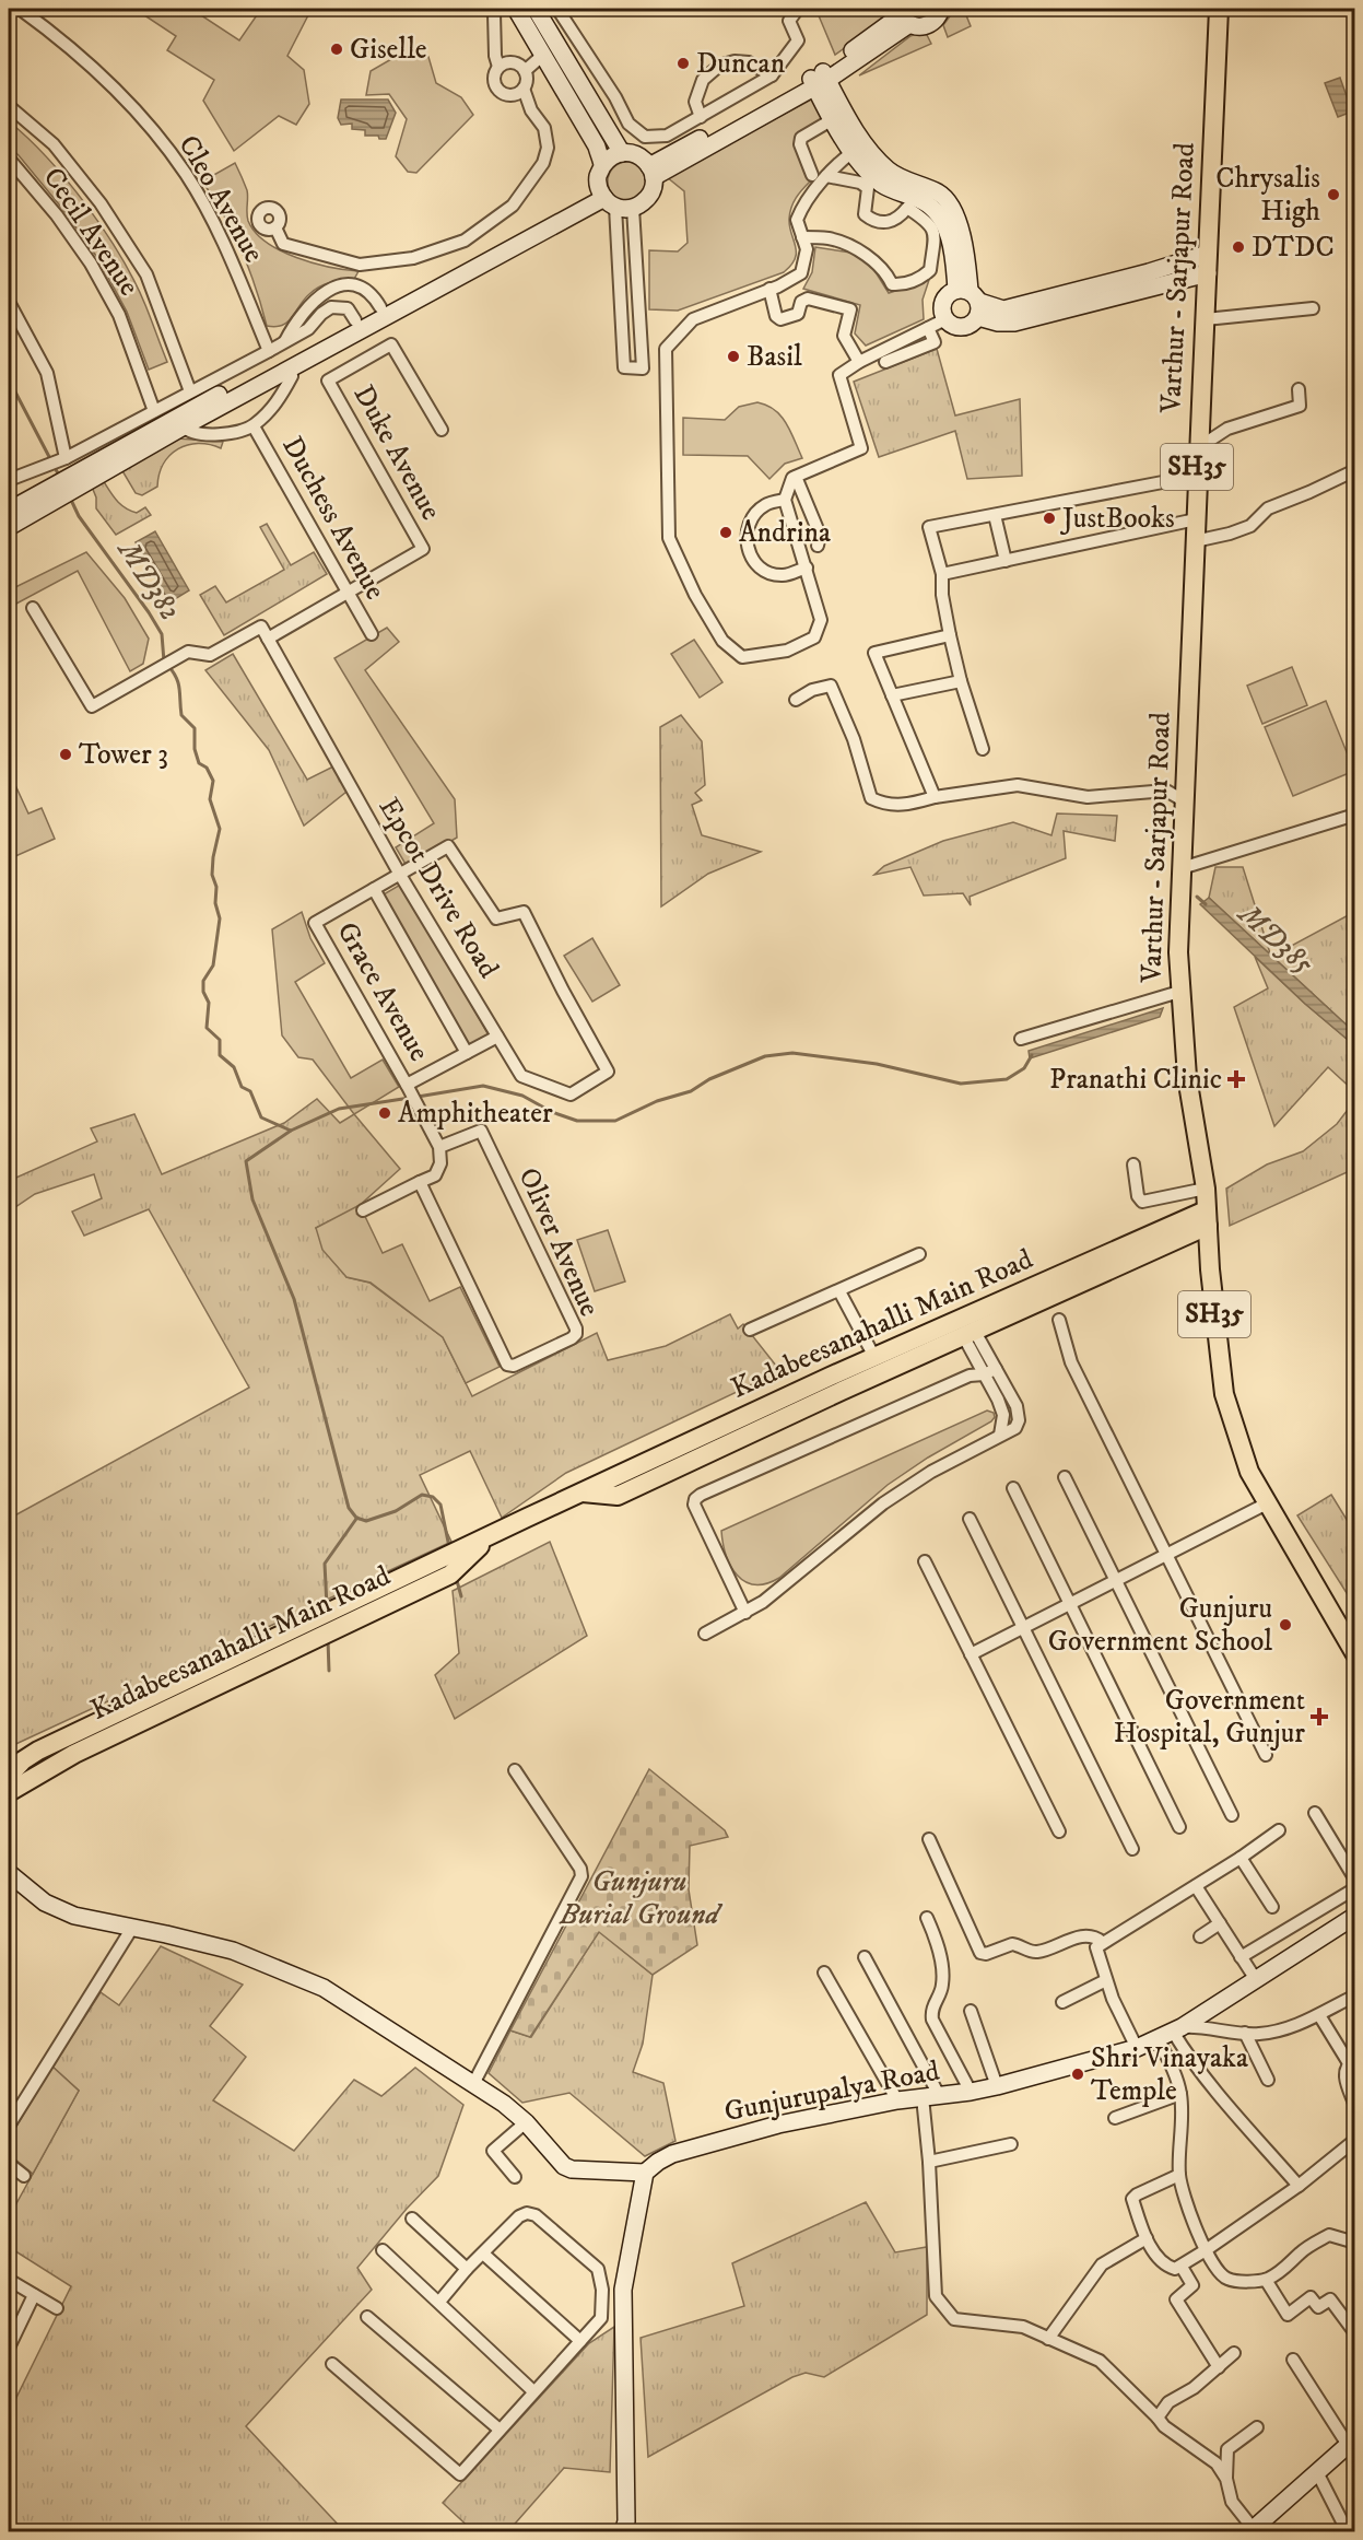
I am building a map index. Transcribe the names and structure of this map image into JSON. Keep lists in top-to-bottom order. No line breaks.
{"streets":{"main road":["Varthur - Sarjapur Road","SH35","Kadabeesanahalli Main Road"],"street":["Cleo Avenue","Cecil Avenue","Duke Avenue","Duchess Avenue","Epcot Drive Road","Grace Avenue","Oliver Avenue","Gunjurupalya Road"]},"crossings":[["Varthur - Sarjapur Road","Kadabeesanahalli Main Road"],["Duke Avenue","Duchess Avenue"],["Grace Avenue","Oliver Avenue"]],"water":["MD382","MD385"],"parks":["Gunjuru Burial Ground"],"places":{"other":["Giselle","Duncan","Chrysalis High","DTDC","Basil","JustBooks","Andrina","Tower 3","Amphitheater","Gunjuru Government School","Shri Vinayaka Temple"],"health":["Pranathi Clinic","Government Hospital, Gunjur"]}}
